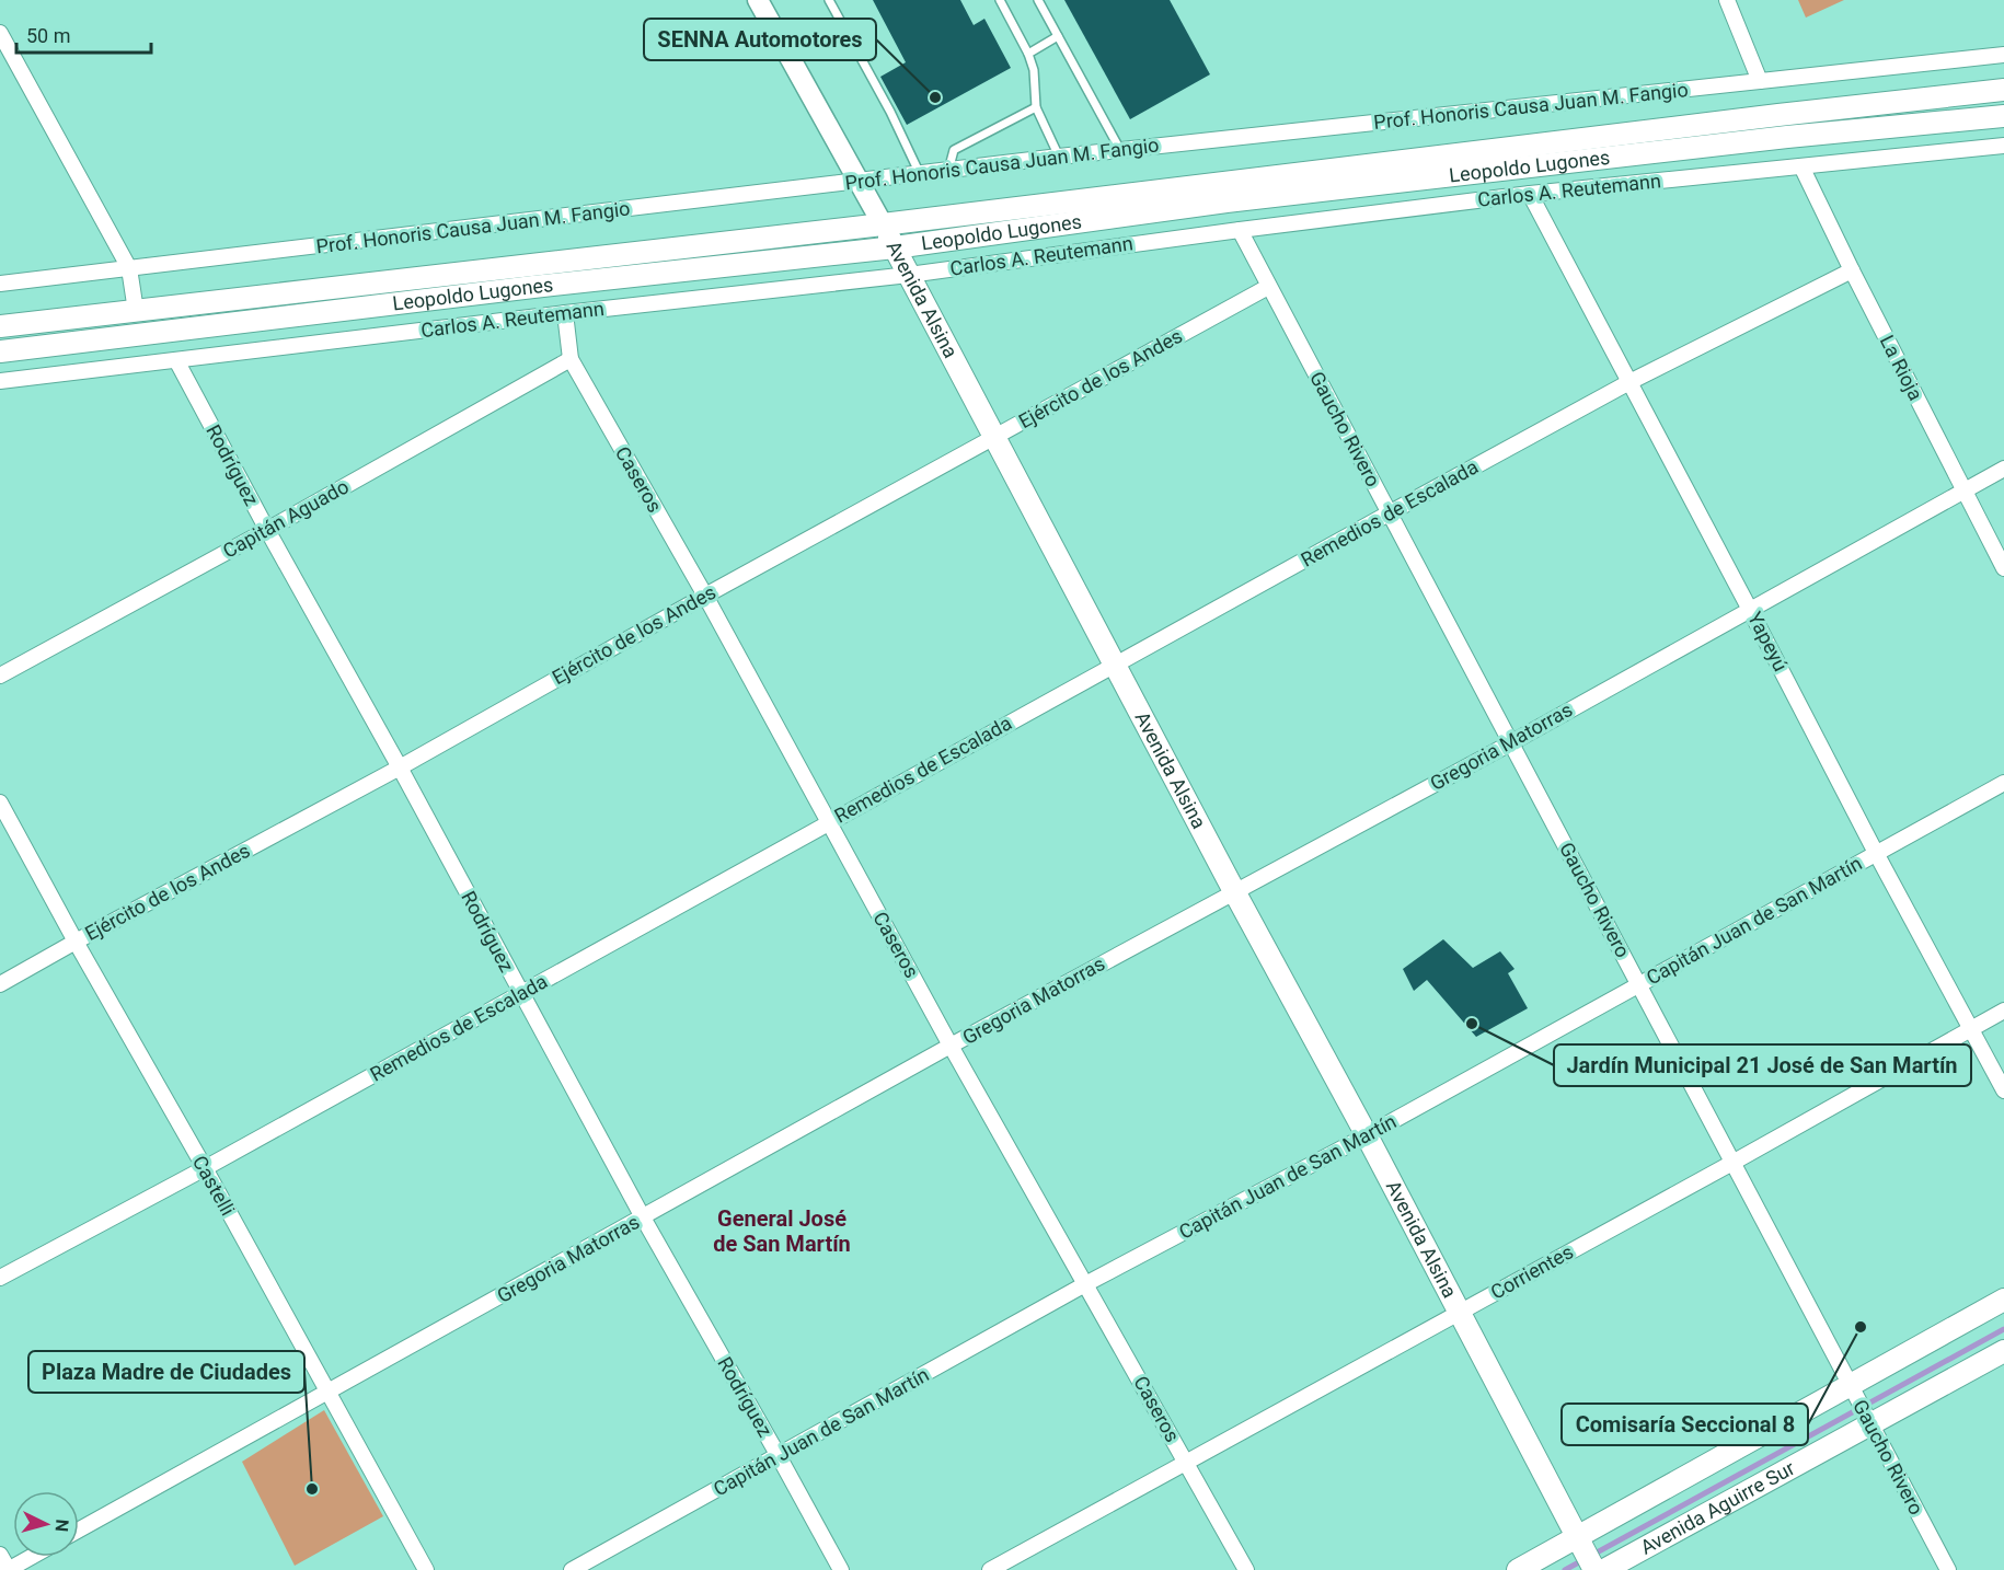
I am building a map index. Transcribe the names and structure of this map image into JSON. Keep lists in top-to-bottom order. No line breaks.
{"streets":{"main road":["Leopoldo Lugones","Avenida Alsina","Avenida Aguirre Sur"],"street":["Prof. Honoris Causa Juan M. Fangio","Carlos A. Reutemann","La Rioja","Ejército de los Andes","Gaucho Rivero","Rodríguez","Caseros","Remedios de Escalada","Capitán Aguado","Yapeyú","Gregoria Matorras","Capitán Juan de San Martín","Castelli","Corrientes"]},"crossings":[["Prof. Honoris Causa Juan M. Fangio","Avenida Alsina"],["Leopoldo Lugones","Avenida Alsina"],["Carlos A. Reutemann","Avenida Alsina"],["Carlos A. Reutemann","La Rioja"],["Carlos A. Reutemann","Gaucho Rivero"],["Carlos A. Reutemann","Rodríguez"],["Carlos A. Reutemann","Caseros"],["Carlos A. Reutemann","Yapeyú"],["Avenida Alsina","Ejército de los Andes"],["Avenida Alsina","Remedios de Escalada"],["Avenida Alsina","Gregoria Matorras"],["Avenida Alsina","Capitán Juan de San Martín"],["Avenida Alsina","Corrientes"],["Avenida Alsina","Avenida Aguirre Sur"],["La Rioja","Remedios de Escalada"],["La Rioja","Gregoria Matorras"],["Ejército de los Andes","Gaucho Rivero"],["Ejército de los Andes","Rodríguez"],["Ejército de los Andes","Caseros"],["Ejército de los Andes","Castelli"],["Gaucho Rivero","Remedios de Escalada"],["Gaucho Rivero","Gregoria Matorras"],["Gaucho Rivero","Capitán Juan de San Martín"],["Gaucho Rivero","Corrientes"],["Gaucho Rivero","Avenida Aguirre Sur"],["Rodríguez","Remedios de Escalada"],["Rodríguez","Capitán Aguado"],["Rodríguez","Gregoria Matorras"],["Rodríguez","Capitán Juan de San Martín"],["Caseros","Remedios de Escalada"],["Caseros","Capitán Aguado"],["Caseros","Gregoria Matorras"],["Caseros","Capitán Juan de San Martín"],["Caseros","Corrientes"],["Remedios de Escalada","Yapeyú"],["Remedios de Escalada","Castelli"],["Yapeyú","Gregoria Matorras"],["Yapeyú","Capitán Juan de San Martín"],["Yapeyú","Corrientes"],["Gregoria Matorras","Castelli"]],"districts":["General José de San Martín"],"places":["SENNA Automotores","Jardín Municipal 21 José de San Martín","Comisaría Seccional 8","Plaza Madre de Ciudades"],"scale_bar":"50 m","north":"right"}
